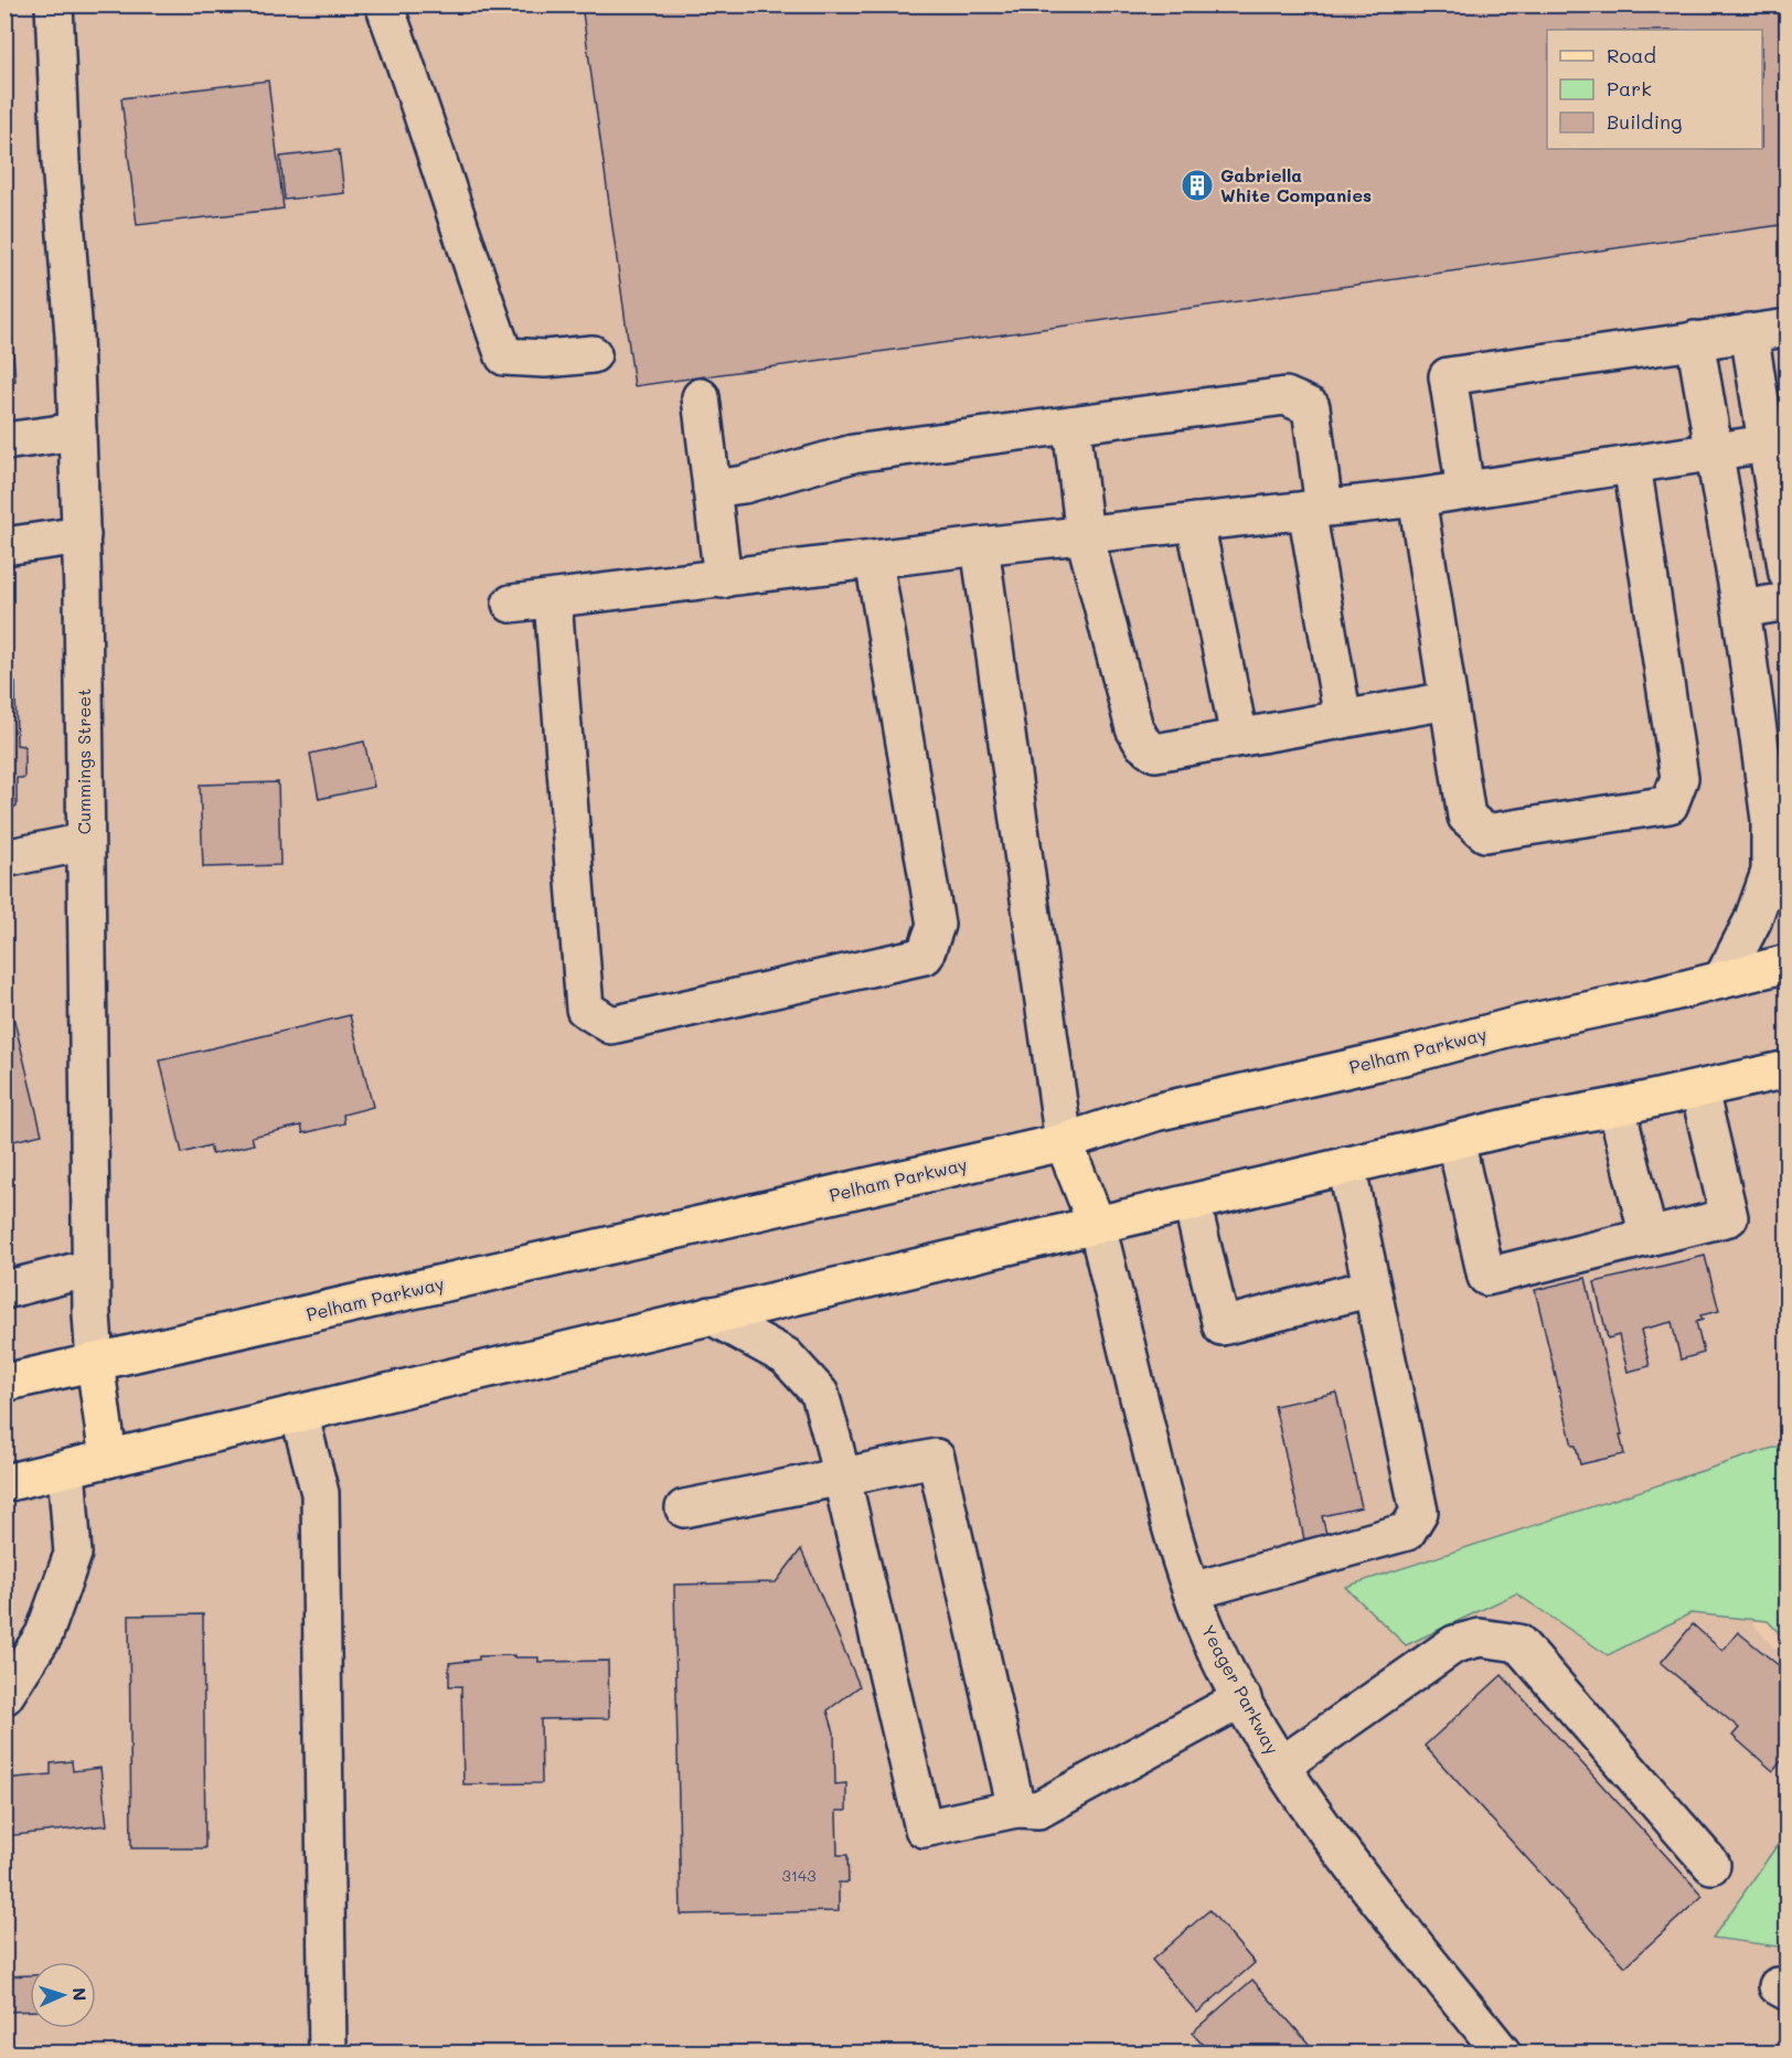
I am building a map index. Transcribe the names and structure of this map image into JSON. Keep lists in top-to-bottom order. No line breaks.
{"streets":{"main road":["Pelham Parkway"],"street":["Cummings Street","Yeager Parkway"]},"crossings":[["Cummings Street","Pelham Parkway"]],"places":{"building":["Gabriella White Companies"]},"house_numbers":["3143"],"legend":["Road","Park","Building"],"north":"right"}
